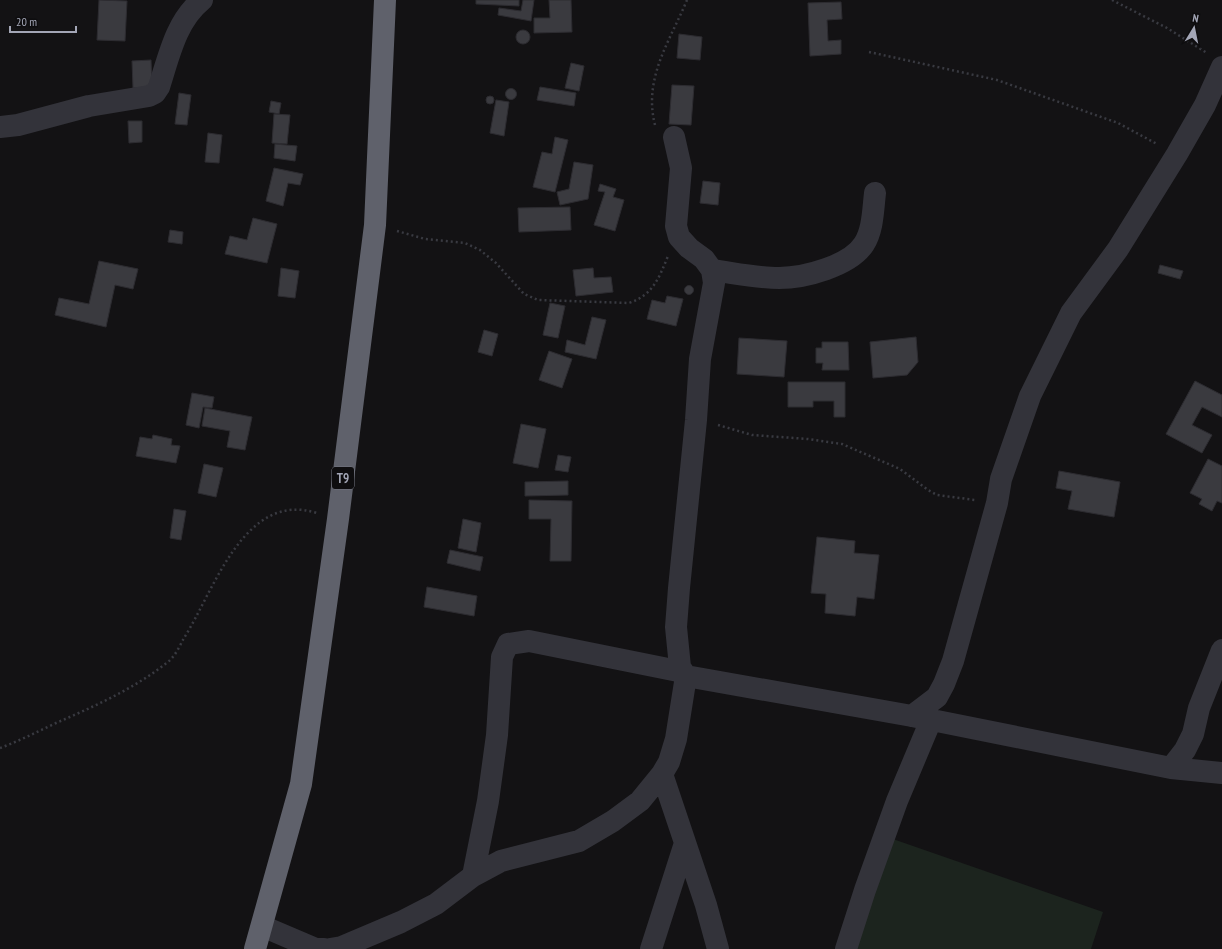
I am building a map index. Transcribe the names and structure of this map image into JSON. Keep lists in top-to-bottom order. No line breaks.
{"streets":{"highway":["T9"]},"scale_bar":"20 m","north":"top"}
